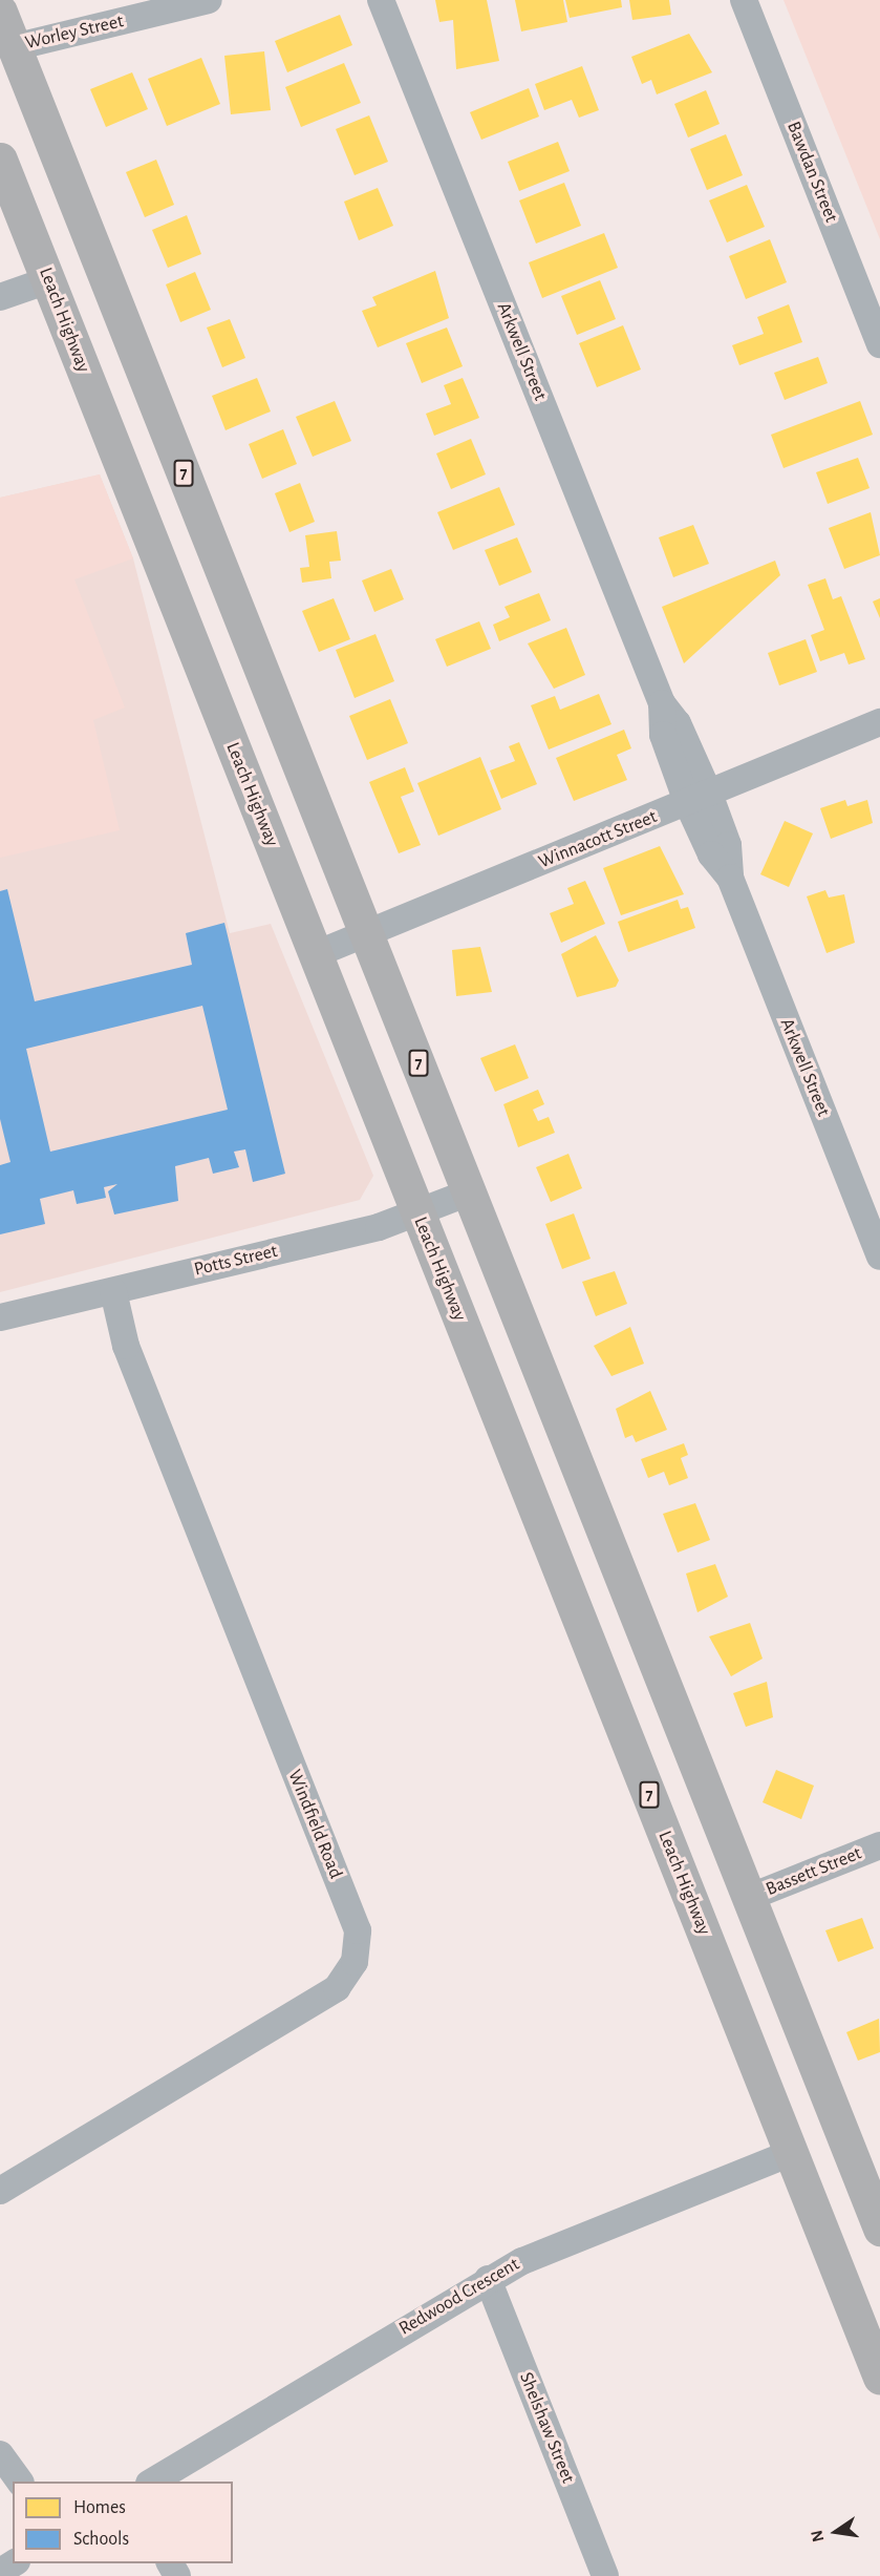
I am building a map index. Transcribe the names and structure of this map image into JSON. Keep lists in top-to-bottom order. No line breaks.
{"streets":{"highway":["Leach Highway","7"],"street":["Worley Street","Bawdan Street","Arkwell Street","Winnacott Street","Potts Street","Windfield Road","Bassett Street","Redwood Crescent","Shelshaw Street"]},"crossings":[["Worley Street","7"],["Leach Highway","Winnacott Street"],["Leach Highway","Potts Street"],["Leach Highway","Redwood Crescent"],["Arkwell Street","Winnacott Street"],["7","Winnacott Street"],["7","Potts Street"],["7","Bassett Street"],["Potts Street","Windfield Road"],["Redwood Crescent","Shelshaw Street"]],"legend":["Homes","Schools"],"north":"left"}
